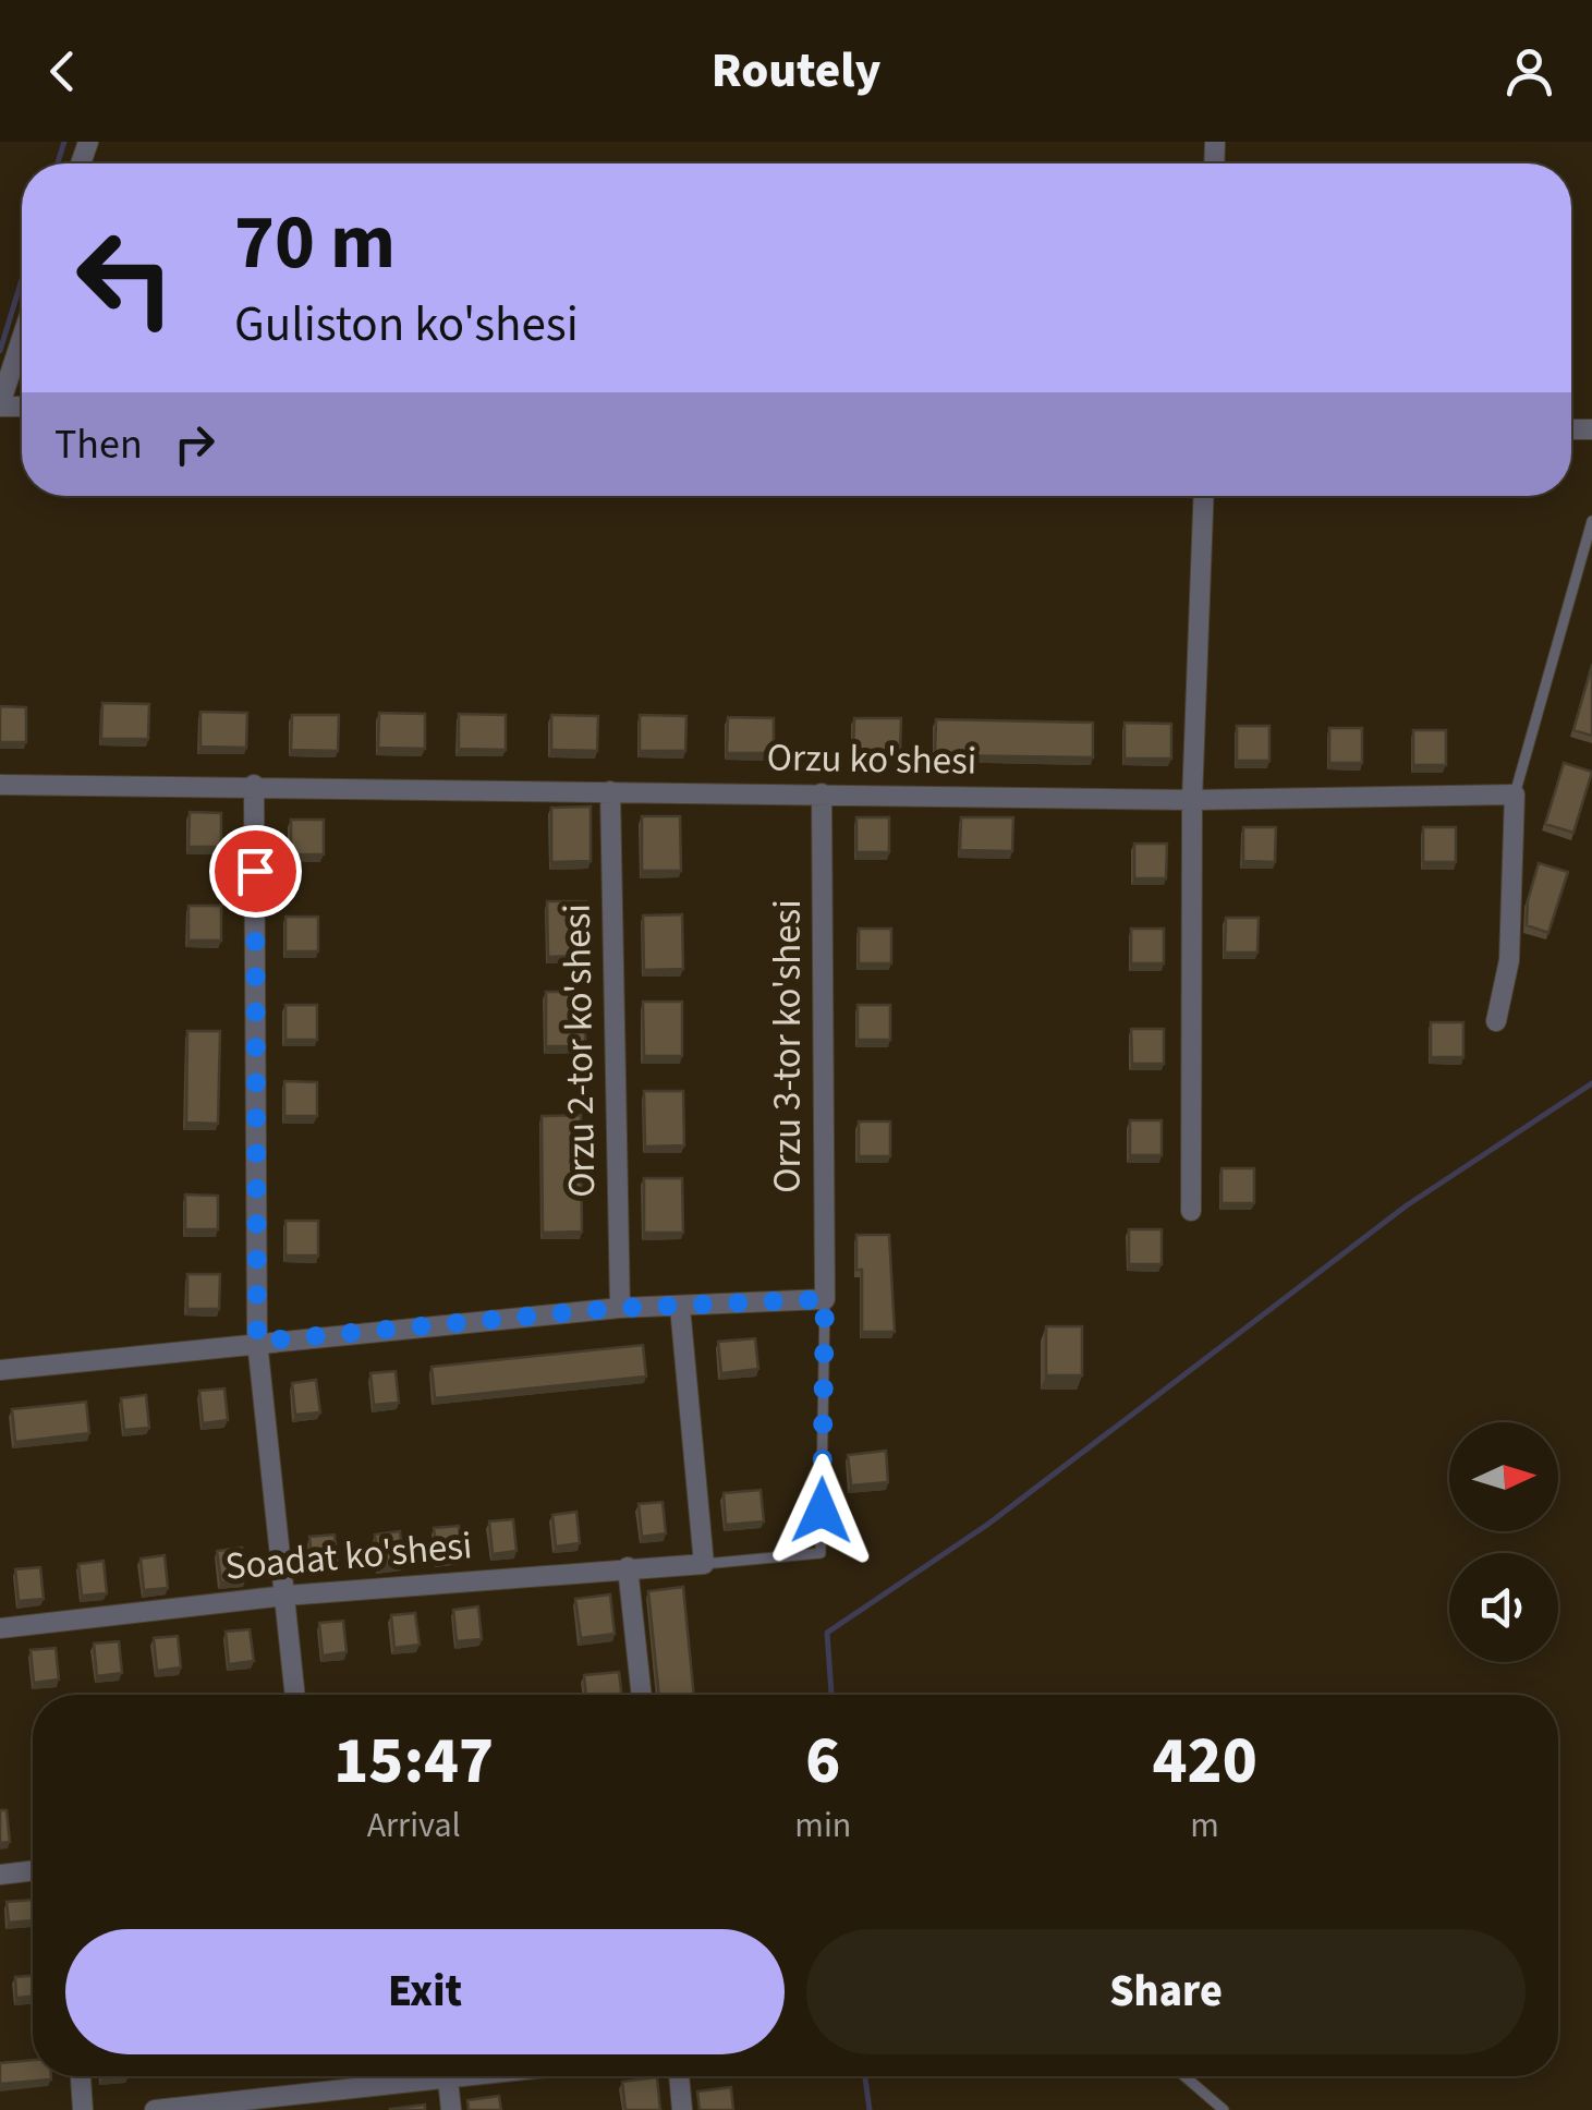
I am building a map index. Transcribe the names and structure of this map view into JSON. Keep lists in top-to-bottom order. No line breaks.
{"streets":{"street":["Orzu ko'shesi","Orzu 3-tor ko'shesi","Orzu 2-tor ko'shesi","Soadat ko'shesi"]},"crossings":[["Orzu ko'shesi","Orzu 3-tor ko'shesi"],["Orzu ko'shesi","Orzu 2-tor ko'shesi"]],"north":"right","page":{"header":"Routely","turn":["70 m","Guliston ko'shesi"],"then":"Then","eta":["15:47","Arrival","6","min","420","m"],"buttons":["Exit","Share"]}}
